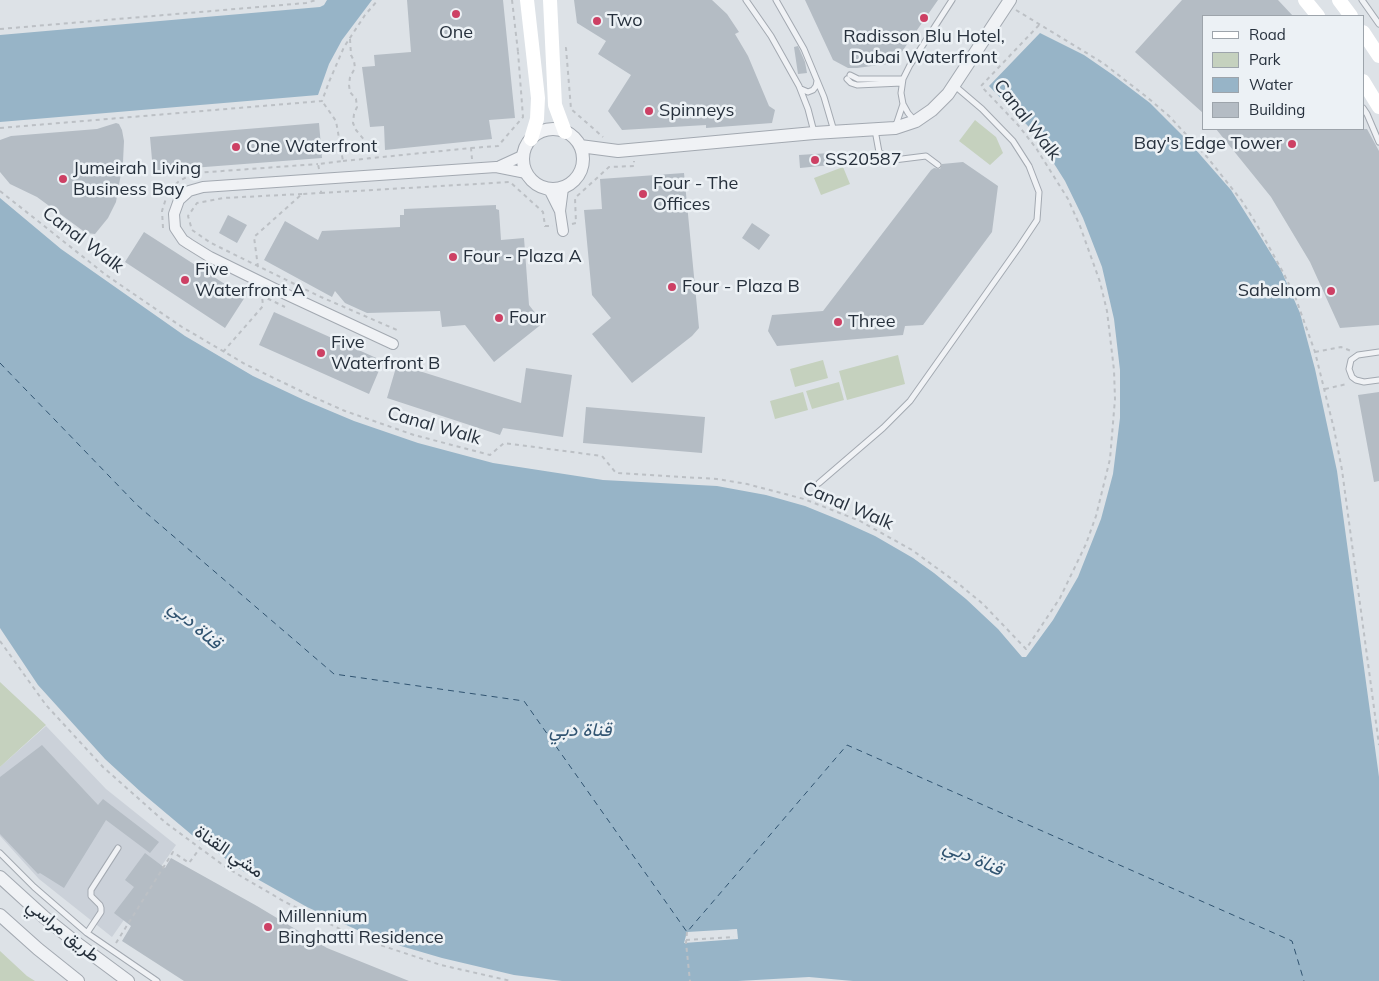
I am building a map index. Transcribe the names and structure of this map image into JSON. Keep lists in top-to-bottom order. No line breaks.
{"streets":{"street":["طريق مراسي"],"path":["Canal Walk","مشي القناة"]},"water":["قناة دبي"],"places":["One","Radisson Blu Hotel, Dubai Waterfront","Two","Spinneys","Bay's Edge Tower","One Waterfront","SS20587","Jumeirah Living Business Bay","Four - The Offices","Four - Plaza A","Five Waterfront A","Four - Plaza B","Sahelnom","Four","Three","Five Waterfront B","Millennium Binghatti Residence"],"legend":["Road","Park","Water","Building"]}
